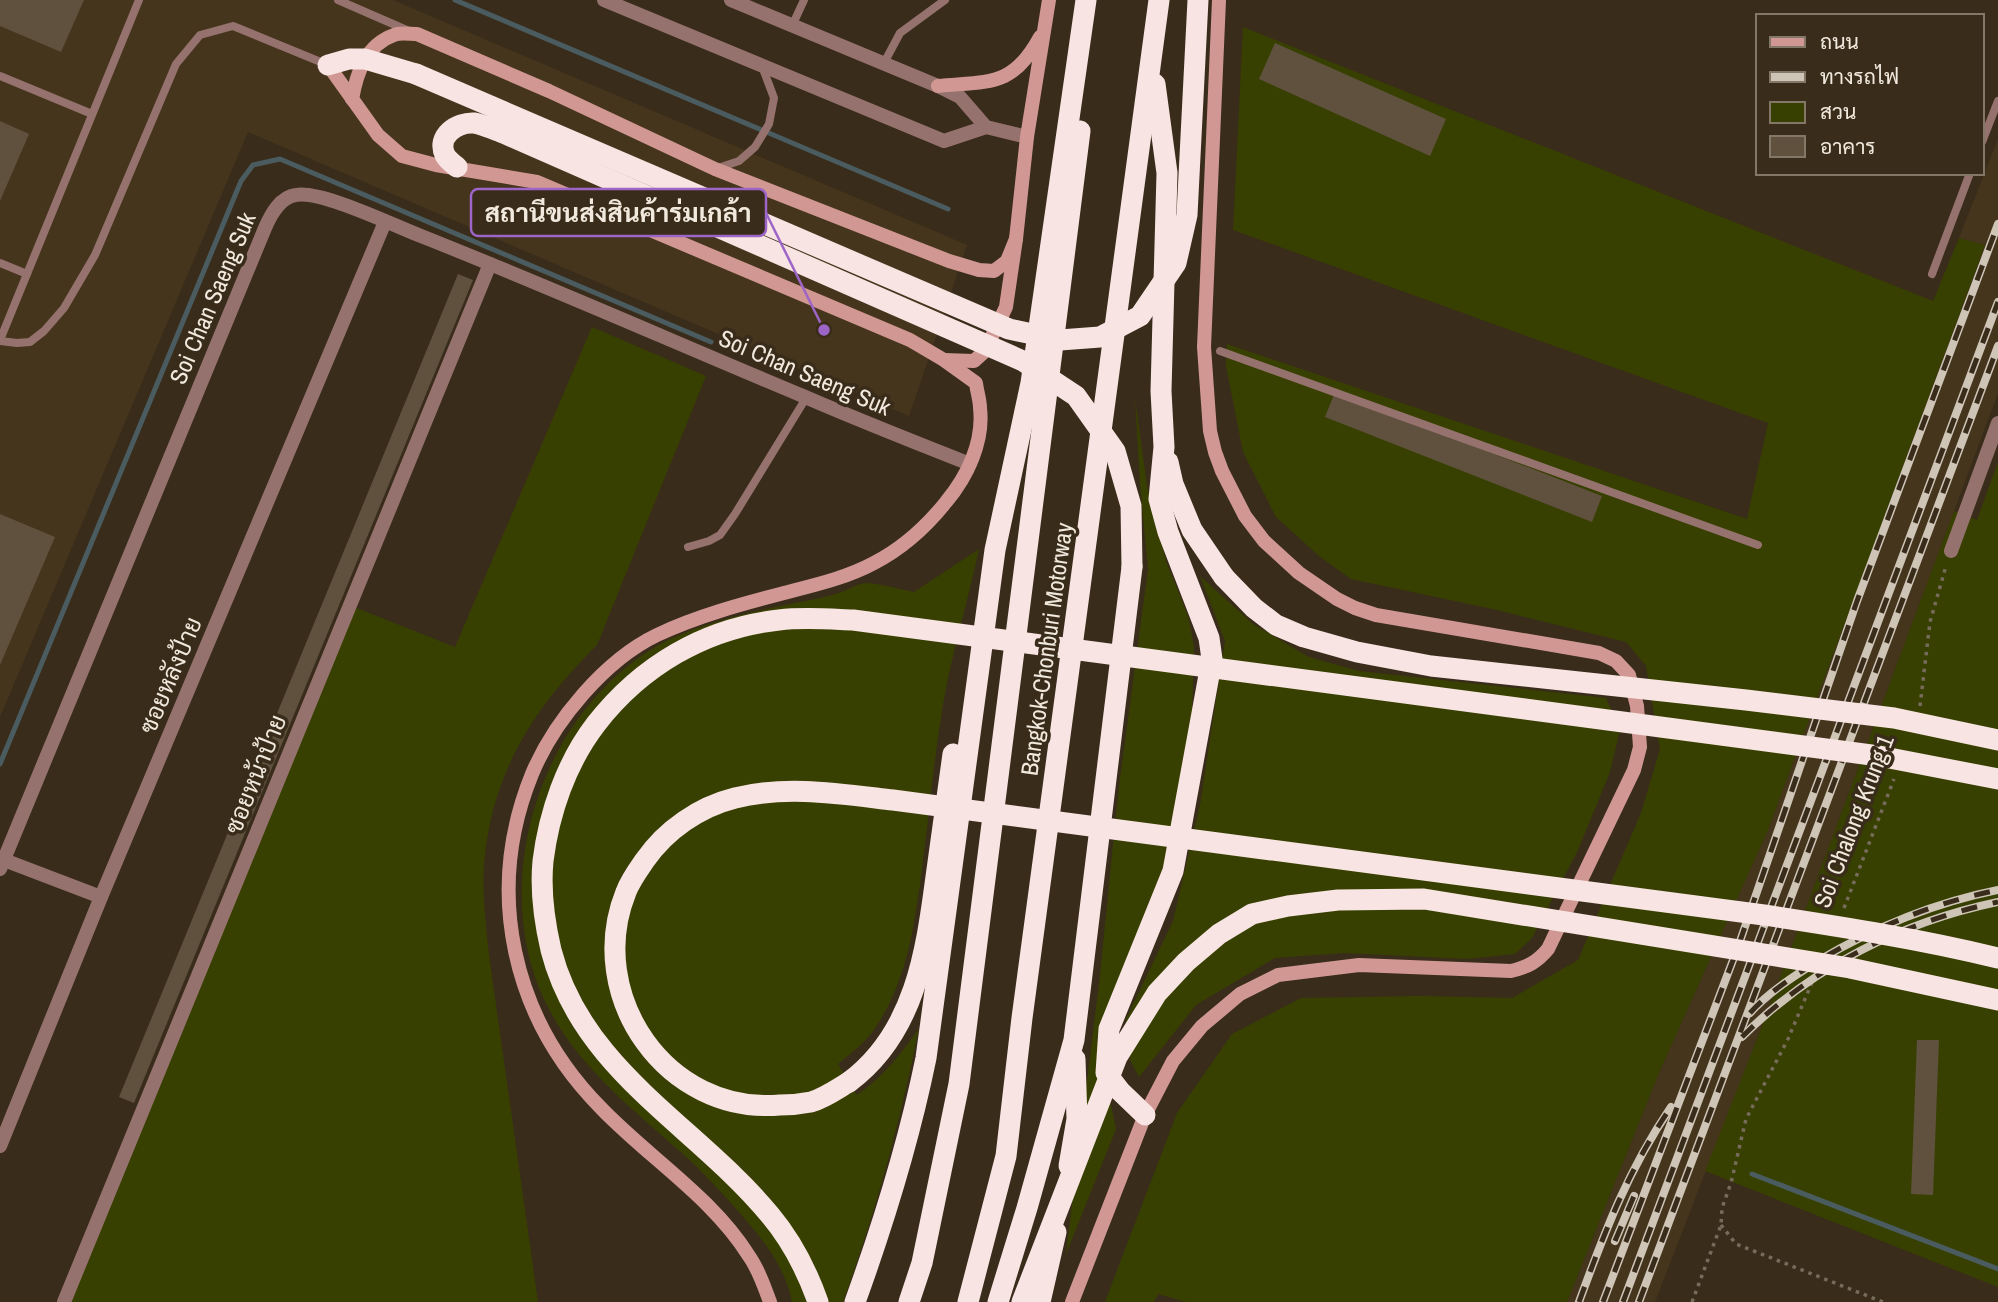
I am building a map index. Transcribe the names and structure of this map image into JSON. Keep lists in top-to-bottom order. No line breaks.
{"streets":{"highway":["Bangkok-Chonburi Motorway"],"street":["Soi Chan Saeng Suk","ซอยหลังป้าย","ซอยหน้าป้าย"],"path":["Soi Chalong Krung 1"]},"crossings":[["Soi Chan Saeng Suk","ซอยหลังป้าย"],["Soi Chan Saeng Suk","ซอยหน้าป้าย"]],"places":["สถานีขนส่งสินค้าร่มเกล้า"],"legend":["ถนน","ทางรถไฟ","สวน","อาคาร"]}
